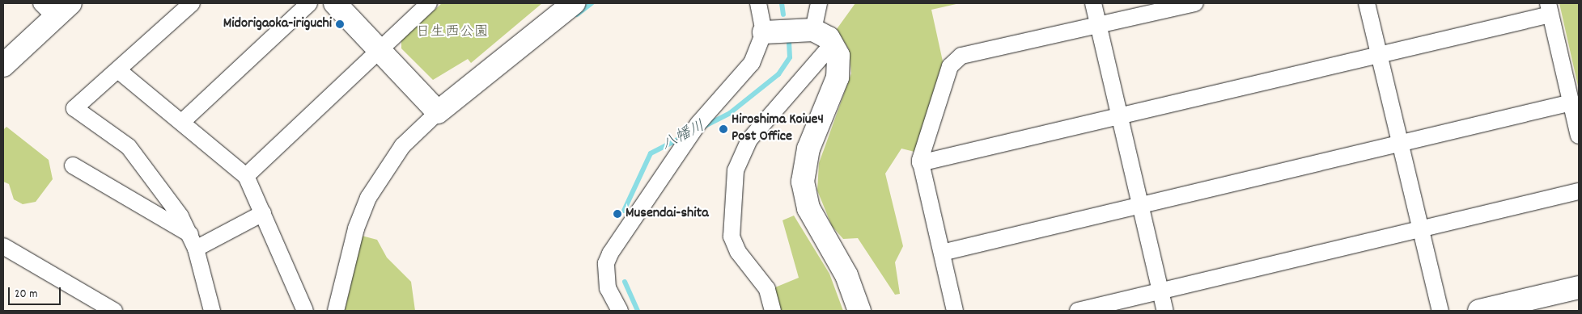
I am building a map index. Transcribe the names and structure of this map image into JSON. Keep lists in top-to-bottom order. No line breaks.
{"water":["八幡川"],"parks":["日生西公園"],"places":["Midorigaoka-iriguchi","Hiroshima Koiue4 Post Office","Musendai-shita"],"scale_bar":"20 m"}
